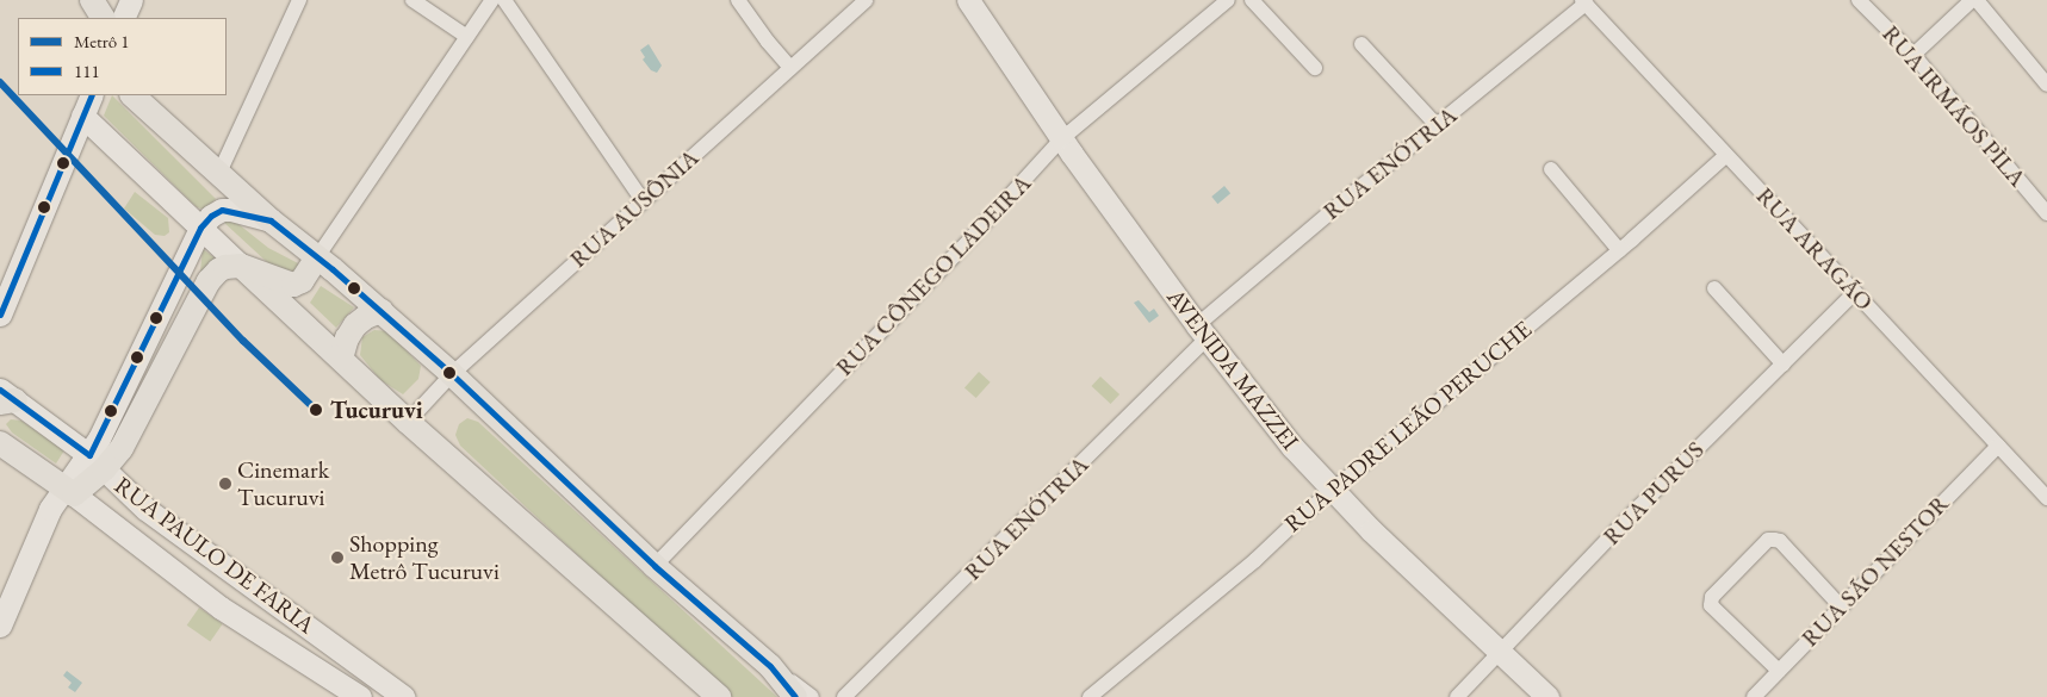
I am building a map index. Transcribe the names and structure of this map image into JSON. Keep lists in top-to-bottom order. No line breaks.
{"streets":{"main road":["RUA PAULO DE FARIA"],"street":["RUA IRMÃOS PÌLA","RUA ENÓTRIA","RUA AUSÔNIA","RUA ARAGÃO","RUA CÔNEGO LADEIRA","AVENIDA MAZZEI","RUA PADRE LEÃO PERUCHE","RUA PURUS","RUA SÃO NESTOR"]},"crossings":[["RUA ENÓTRIA","RUA ARAGÃO"],["RUA ENÓTRIA","AVENIDA MAZZEI"],["RUA ARAGÃO","RUA PADRE LEÃO PERUCHE"],["RUA ARAGÃO","RUA PURUS"],["RUA ARAGÃO","RUA SÃO NESTOR"],["RUA CÔNEGO LADEIRA","AVENIDA MAZZEI"],["AVENIDA MAZZEI","RUA PADRE LEÃO PERUCHE"],["AVENIDA MAZZEI","RUA PURUS"]],"places":["Tucuruvi","Cinemark Tucuruvi","Shopping Metrô Tucuruvi"],"lines":["metro line 1","transit line 111"],"legend":["Metrô 1","111"]}
